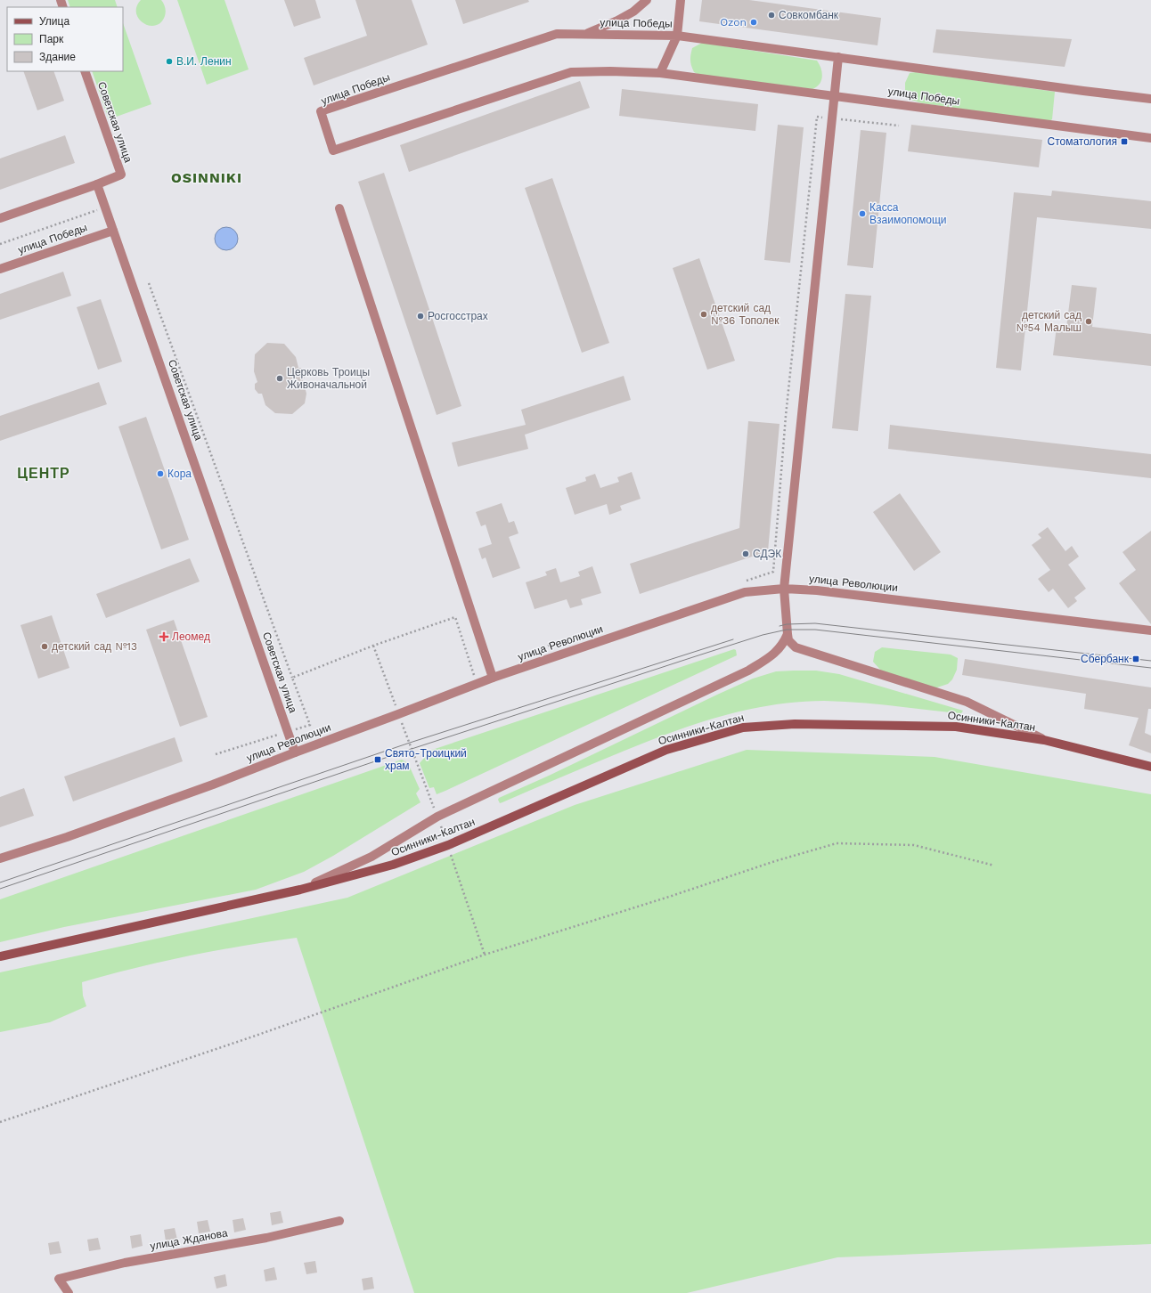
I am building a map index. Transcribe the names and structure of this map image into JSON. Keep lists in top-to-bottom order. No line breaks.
{"streets":{"main road":["Осинники-Калтан"],"street":["улица Победы","Советская улица","улица Революции","улица Жданова"]},"crossings":[["улица Победы","Советская улица"],["Советская улица","улица Революции"]],"districts":["OSINNIKI","ЦЕНТР"],"places":{"other":["Совкомбанк","Ozon","В.И. Ленин","Касса Взаимопомощи","детский сад №36 Тополек","Росгосстрах","детский сад №54 Малыш","Церковь Троицы Живоначальной","Кора","СДЭК","детский сад №13"],"transit":["Стоматология","Сбербанк","Свято-Троицкий храм"],"health":["Леомед"]},"legend":["Улица","Парк","Здание"]}
